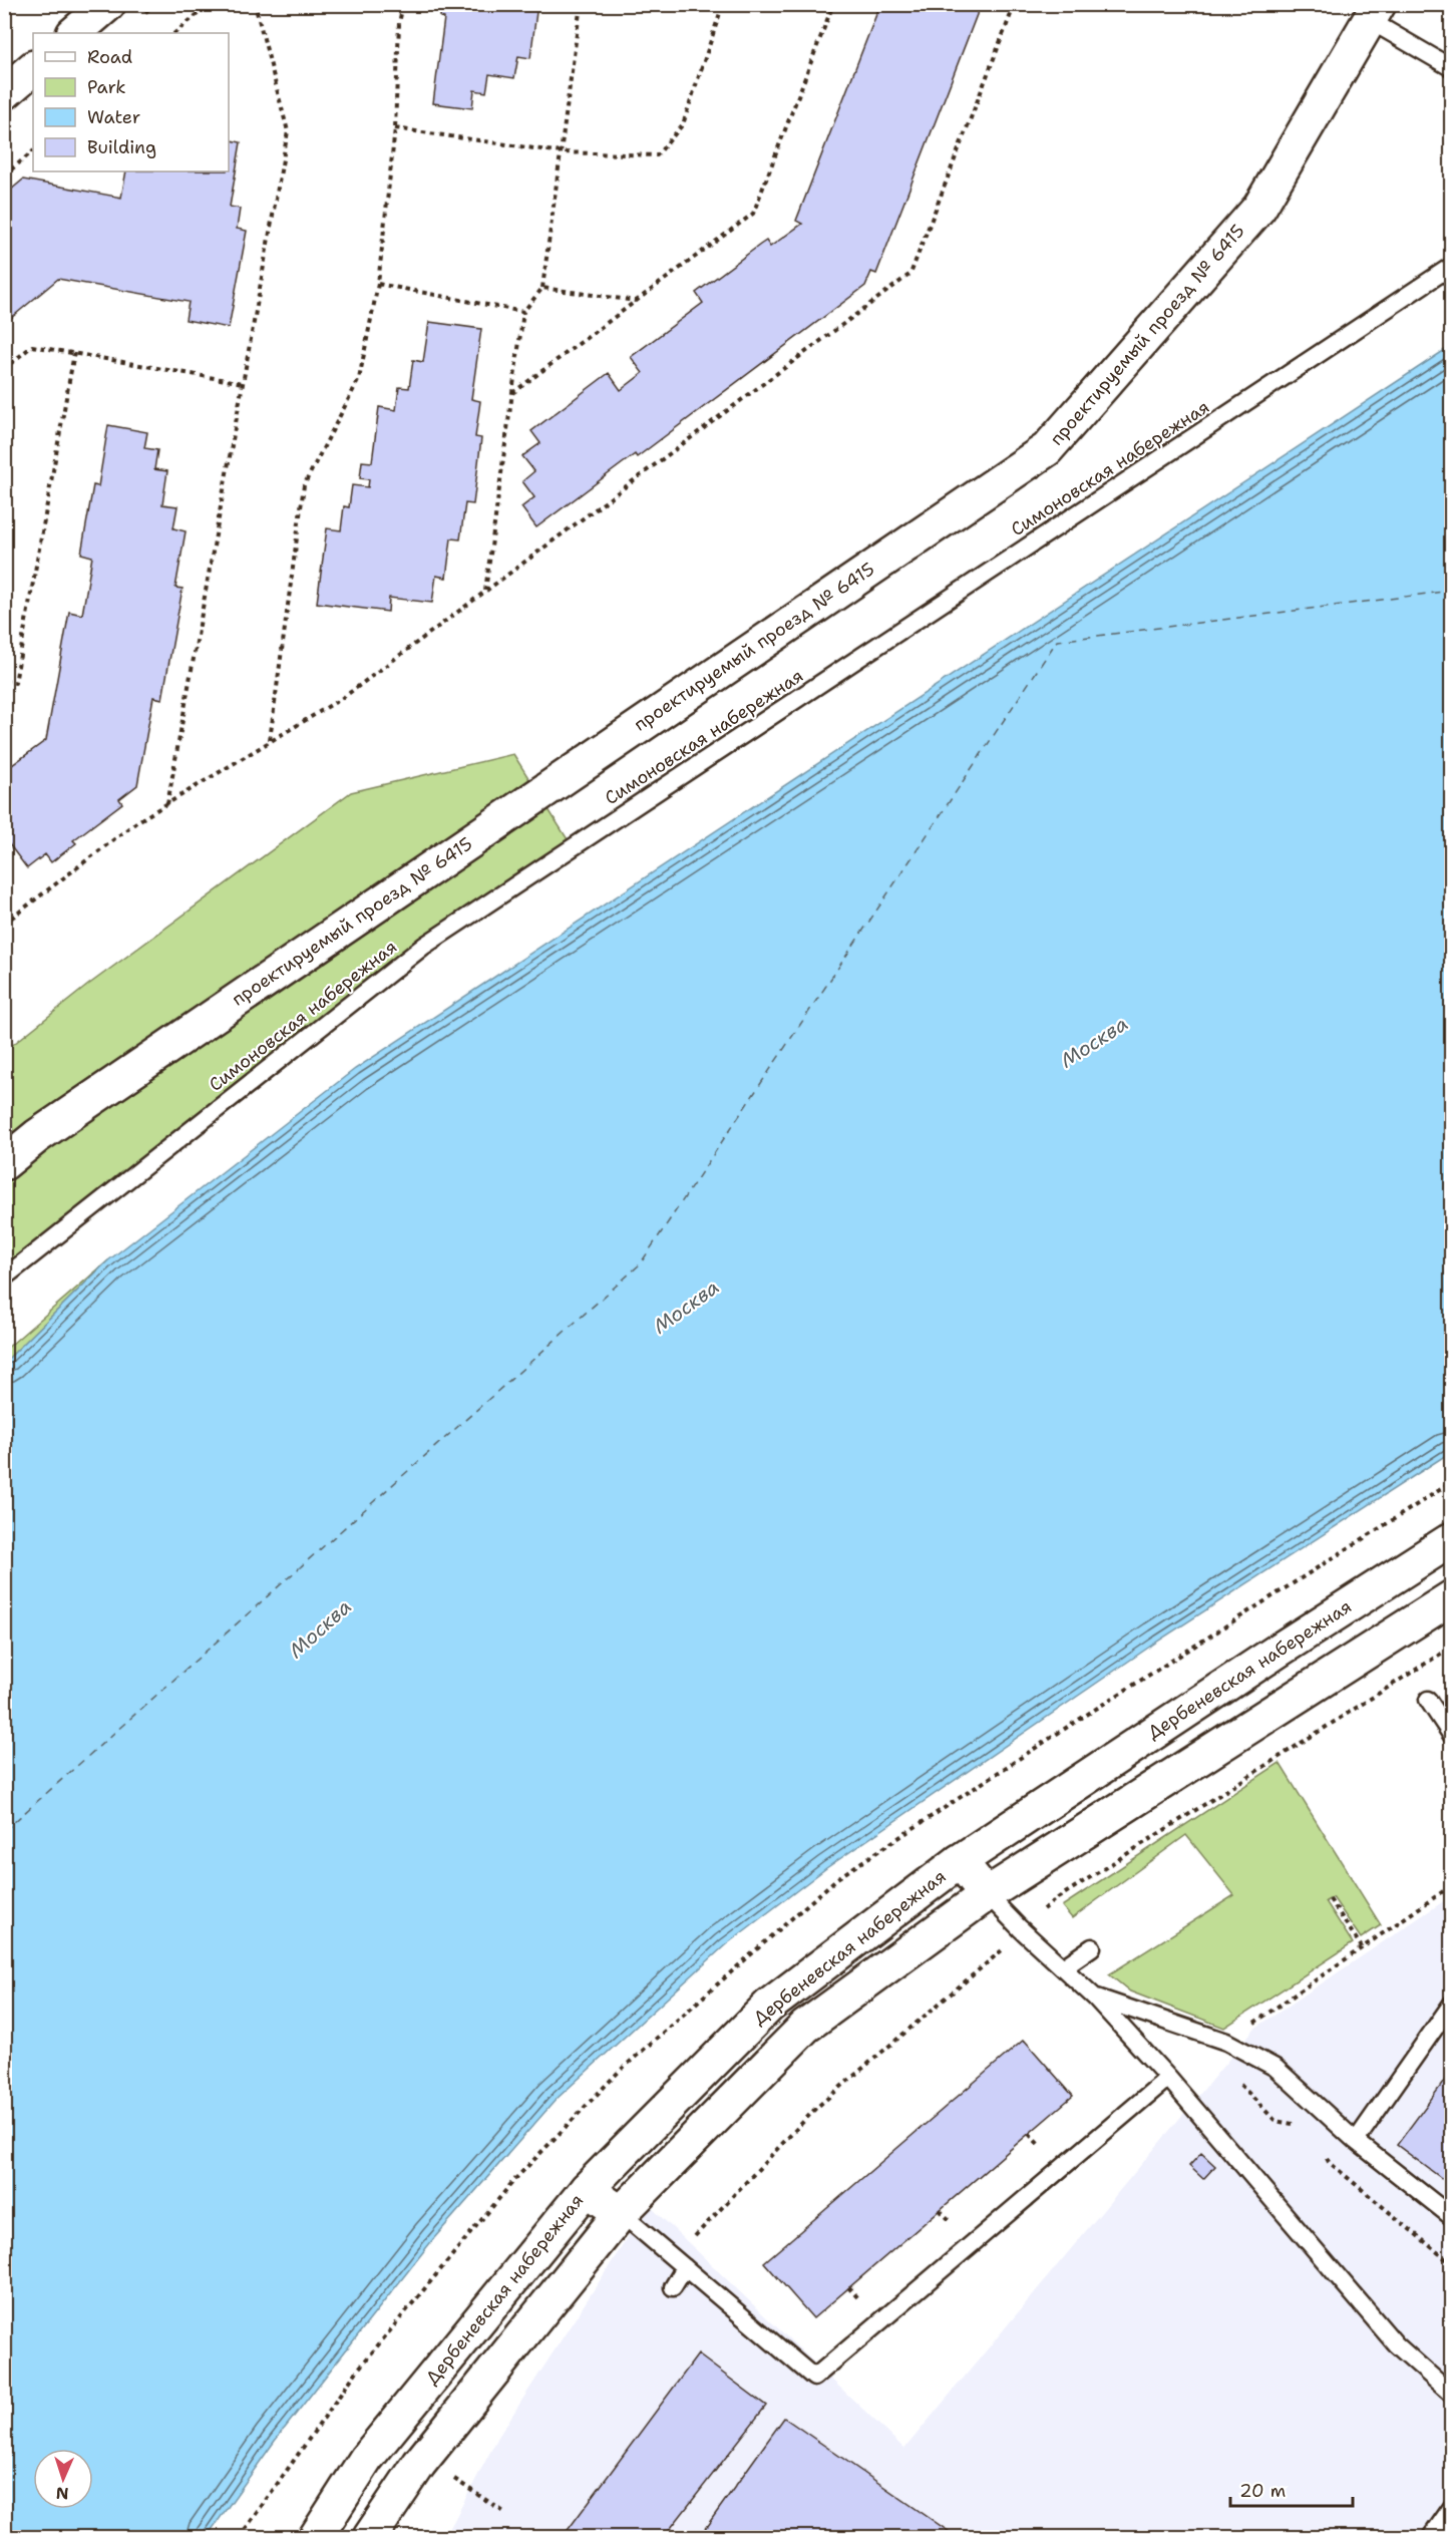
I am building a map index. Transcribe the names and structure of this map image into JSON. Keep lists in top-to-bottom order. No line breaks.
{"streets":{"main road":["проектируемый проезд № 6415","Дербеневская набережная"],"lane":["Симоновская набережная"]},"water":["Москва"],"legend":["Road","Park","Water","Building"],"scale_bar":"20 m","north":"bottom"}
